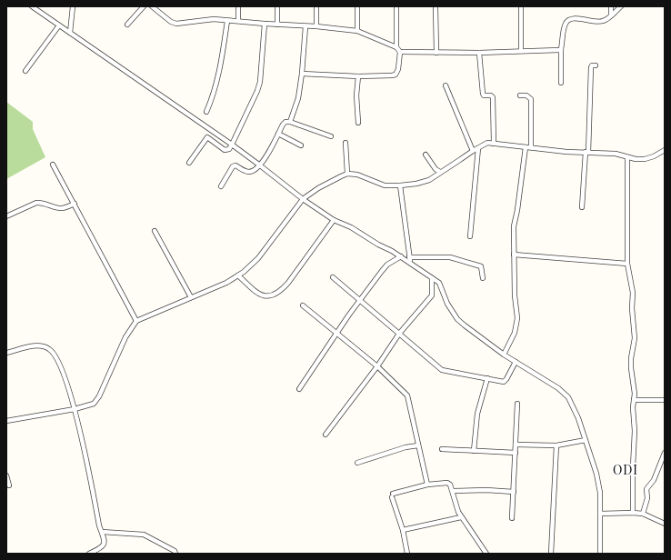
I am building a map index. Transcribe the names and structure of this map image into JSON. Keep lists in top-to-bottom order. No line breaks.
{"districts":["ODI"]}
